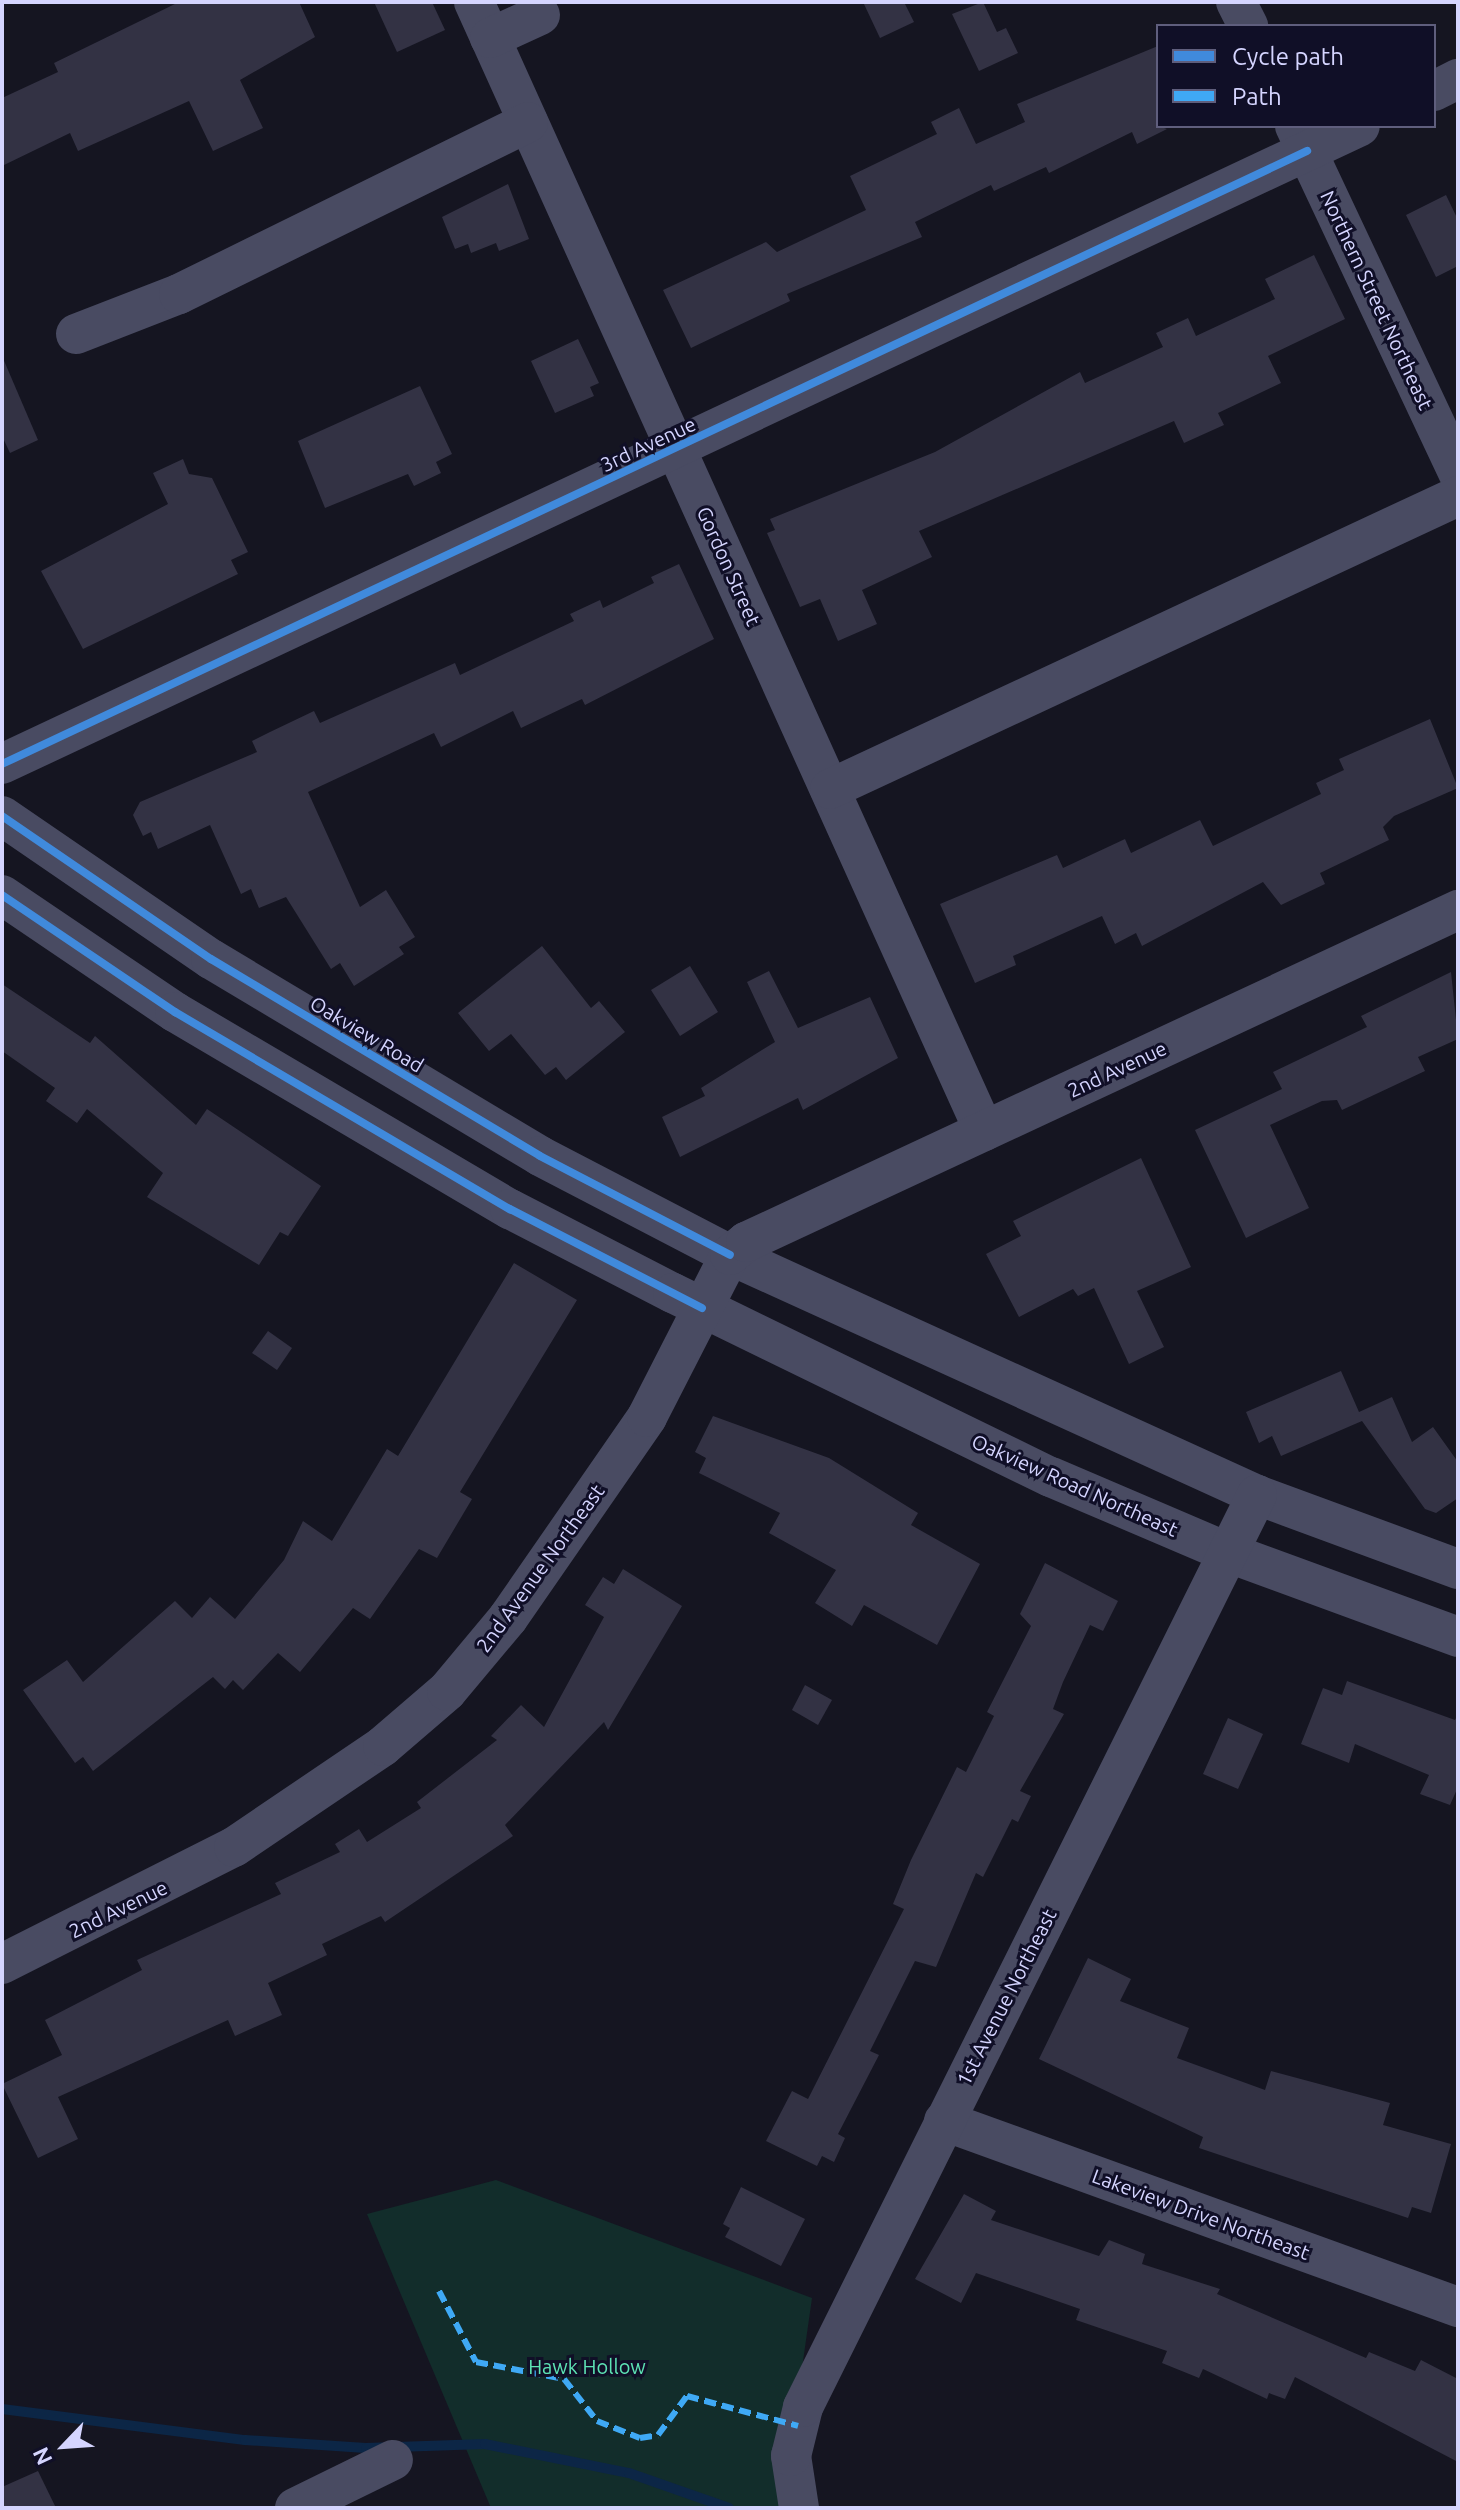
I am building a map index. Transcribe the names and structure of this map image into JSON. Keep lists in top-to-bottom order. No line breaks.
{"streets":{"street":["Northern Street Northeast","3rd Avenue","Gordon Street","Oakview Road","2nd Avenue","Oakview Road Northeast","2nd Avenue Northeast","1st Avenue Northeast","Lakeview Drive Northeast"]},"crossings":[["Northern Street Northeast","3rd Avenue"],["3rd Avenue","Gordon Street"],["Gordon Street","2nd Avenue"],["Oakview Road","2nd Avenue"],["Oakview Road","2nd Avenue Northeast"],["2nd Avenue","2nd Avenue Northeast"],["Oakview Road Northeast","2nd Avenue Northeast"],["Oakview Road Northeast","1st Avenue Northeast"],["1st Avenue Northeast","Lakeview Drive Northeast"]],"parks":["Hawk Hollow"],"legend":["Cycle path","Path"],"north":"bottom left"}
